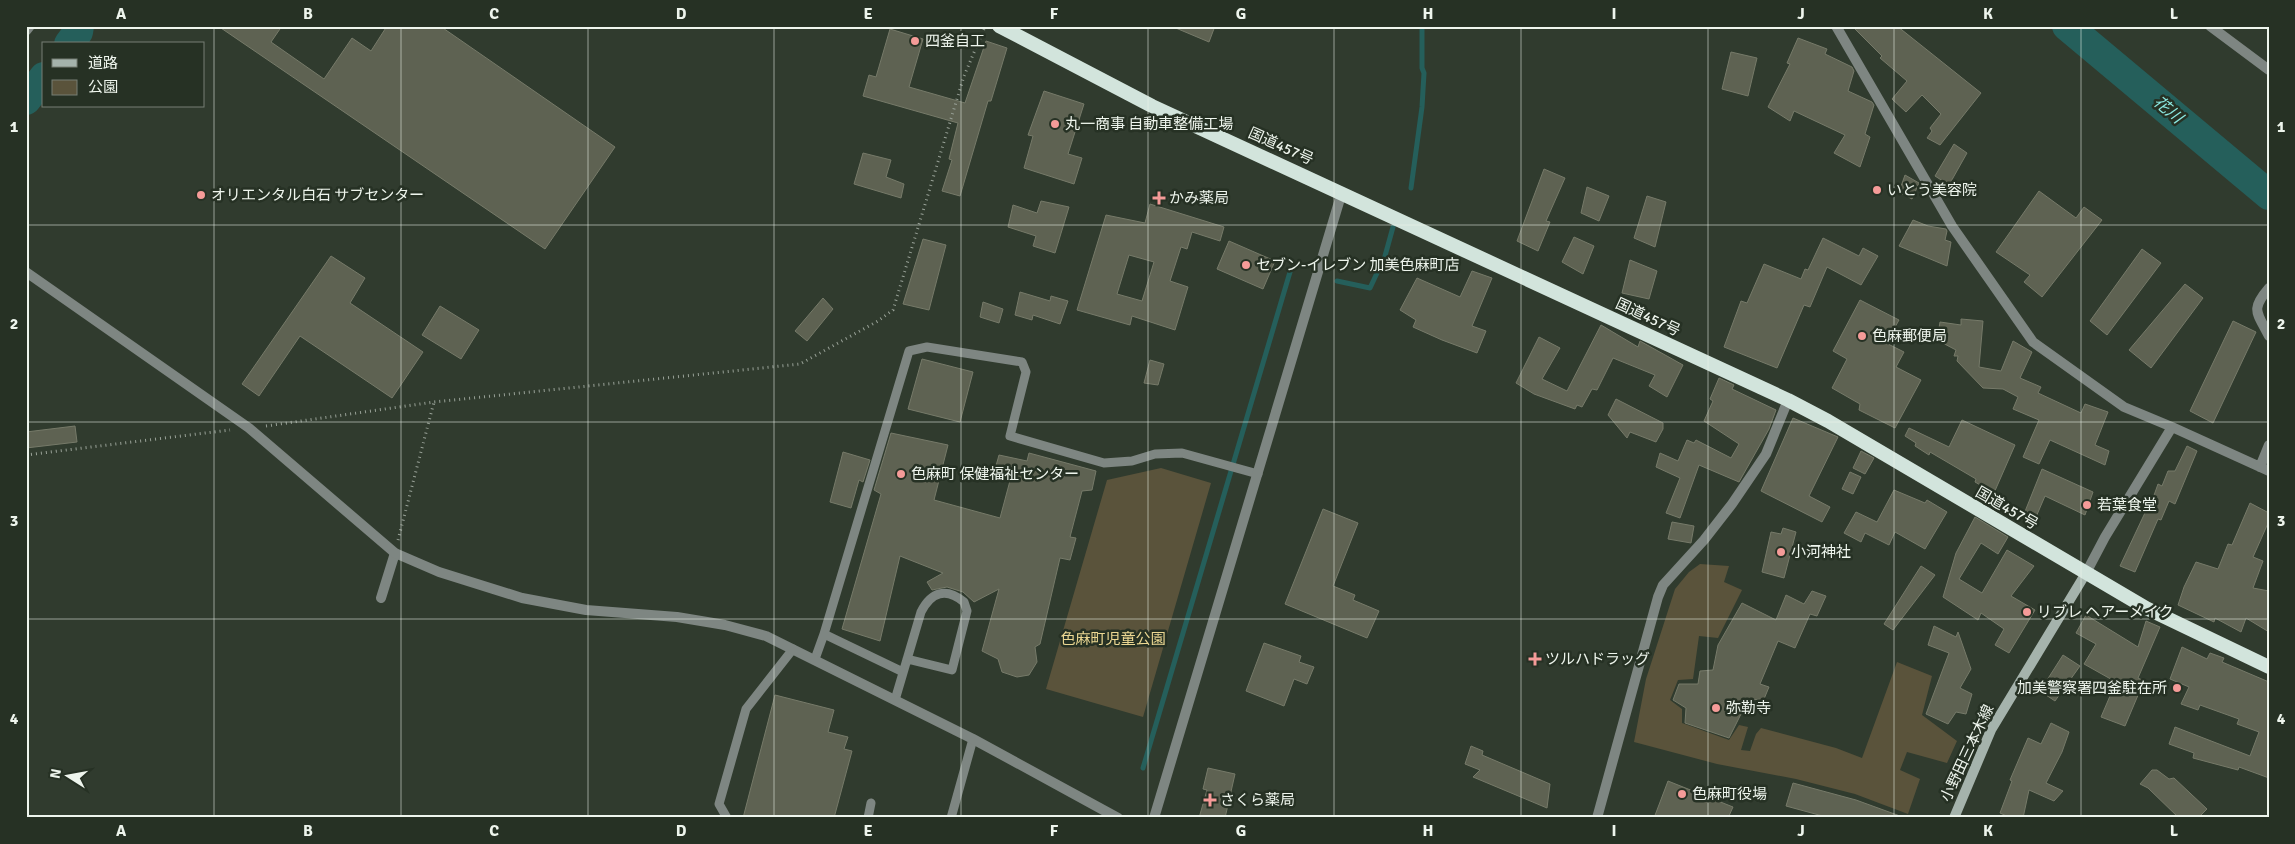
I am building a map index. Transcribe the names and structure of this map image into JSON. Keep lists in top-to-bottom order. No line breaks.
{"streets":{"highway":["国道457号"],"main road":["小野田三本木線"]},"crossings":[["国道457号","小野田三本木線"]],"water":["花川"],"parks":["色麻町児童公園"],"places":{"other":["四釜自工","丸一商事 自動車整備工場","いとう美容院","オリエンタル白石 サブセンター","セブン-イレブン 加美色麻町店","色麻郵便局","色麻町 保健福祉センター","若葉食堂","小河神社","リブレ ヘアーメイク","加美警察署四釜駐在所","弥勒寺","色麻町役場"],"health":["かみ薬局","ツルハドラッグ","さくら薬局"]},"legend":["道路","公園"],"north":"left","grid":{"columns":["A","B","C","D","E","F","G","H","I","J","K","L"],"rows":["1","2","3","4"]}}
